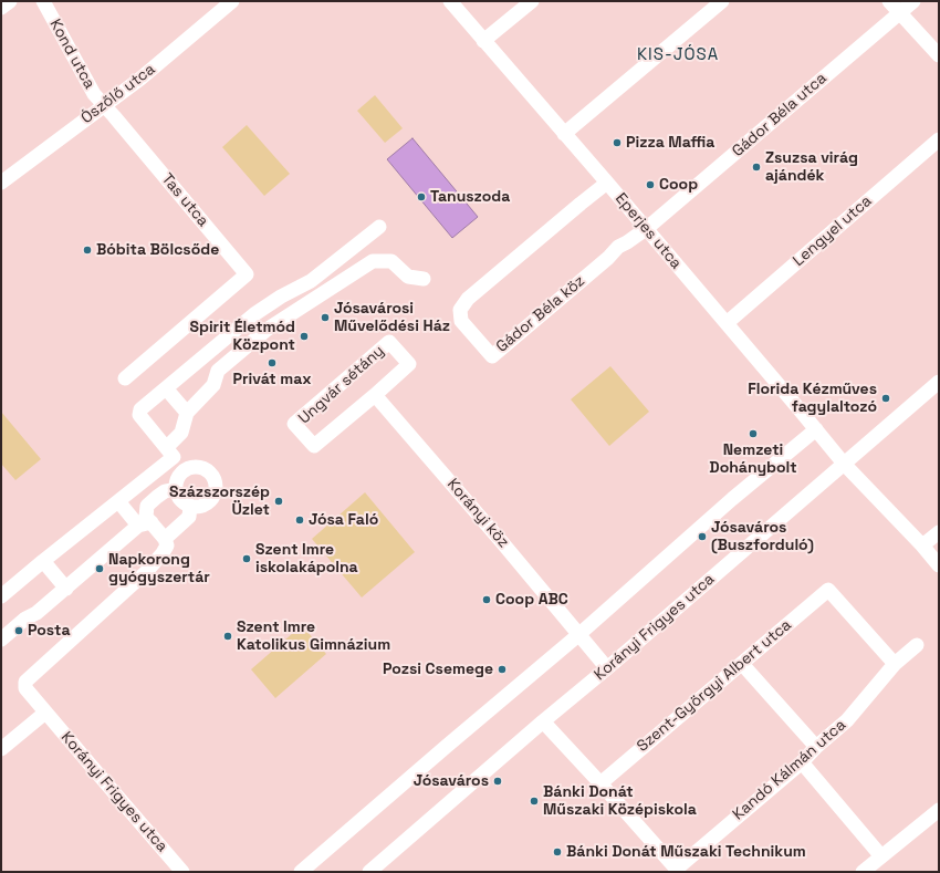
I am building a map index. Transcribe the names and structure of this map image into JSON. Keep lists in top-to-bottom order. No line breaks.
{"streets":{"street":["Kond utca","Ószőlő utca","Gádor Béla utca","Tas utca","Eperjes utca","Lengyel utca","Gádor Béla köz","Ungvár sétány","Korányi köz","Korányi Frigyes utca","Szent-Györgyi Albert utca","Kandó Kálmán utca"]},"crossings":[["Kond utca","Ószőlő utca"],["Kond utca","Tas utca"],["Ószőlő utca","Tas utca"],["Gádor Béla utca","Eperjes utca"],["Gádor Béla utca","Gádor Béla köz"],["Eperjes utca","Lengyel utca"],["Eperjes utca","Gádor Béla köz"],["Eperjes utca","Korányi Frigyes utca"],["Ungvár sétány","Korányi köz"],["Korányi köz","Korányi Frigyes utca"],["Szent-Györgyi Albert utca","Kandó Kálmán utca"]],"districts":["KIS-JÓSA"],"places":["Pizza Maffia","Zsuzsa virág ajándék","Coop","Tanuszoda","Bóbita Bölcsőde","Jósavárosi Művelődési Ház","Spirit Életmód Központ","Privát max","Florida Kézműves fagylaltozó","Nemzeti Dohánybolt","Százszorszép Üzlet","Jósa Faló","Jósaváros (Buszforduló)","Szent Imre iskolakápolna","Napkorong gyógyszertár","Coop ABC","Posta","Szent Imre Katolikus Gimnázium","Pozsi Csemege","Jósaváros","Bánki Donát Műszaki Középiskola","Bánki Donát Műszaki Technikum"]}
